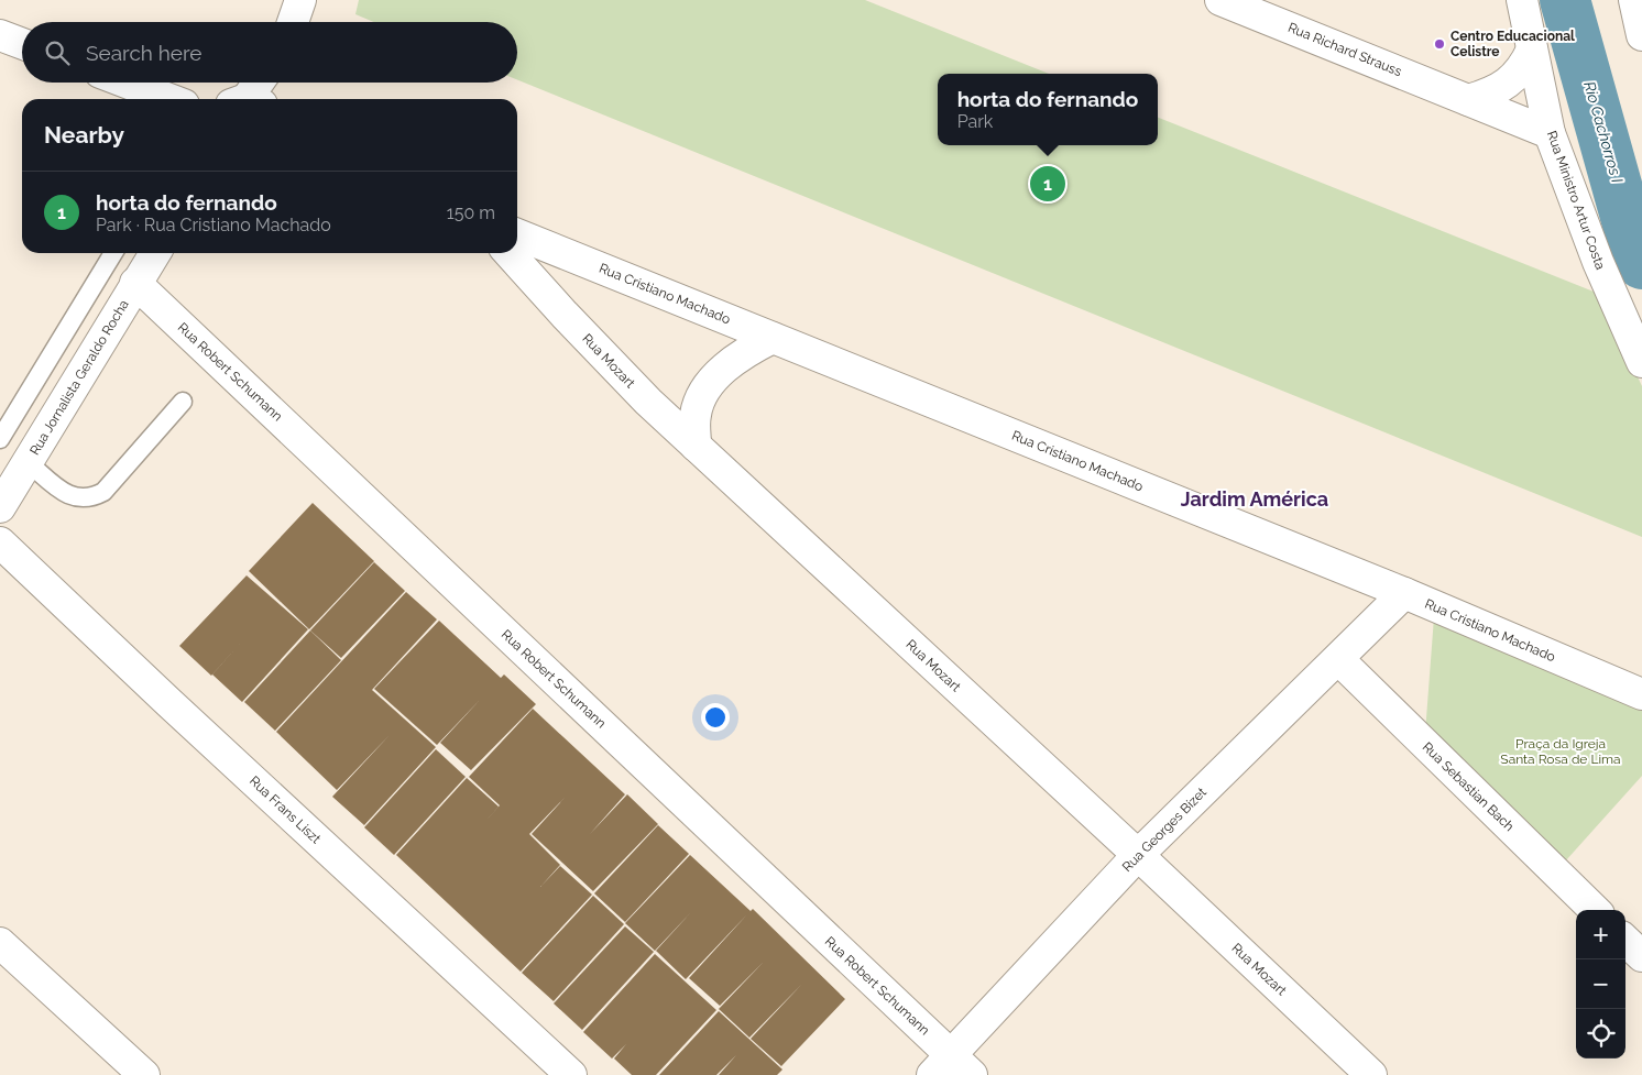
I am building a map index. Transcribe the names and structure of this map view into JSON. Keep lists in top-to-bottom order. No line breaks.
{"streets":{"street":["Rua Richard Strauss","Rua Ministro Artur Costa","Rua Cristiano Machado","Rua Mozart","Rua Robert Schumann","Rua Jornalista Geraldo Rocha","Rua Sebastian Bach","Rua Frans Liszt","Rua Georges Bizet"]},"crossings":[["Rua Richard Strauss","Rua Ministro Artur Costa"],["Rua Cristiano Machado","Rua Georges Bizet"],["Rua Mozart","Rua Georges Bizet"],["Rua Robert Schumann","Rua Jornalista Geraldo Rocha"],["Rua Robert Schumann","Rua Georges Bizet"],["Rua Sebastian Bach","Rua Georges Bizet"]],"districts":["Jardim América"],"water":["Rio Cachorros I"],"parks":["Praça da Igreja Santa Rosa de Lima"],"places":["Centro Educacional Celistre"],"page":{"search":"Search here","popup":["horta do fernando","Park"],"heading":"Nearby","pins":"1","list":[{"mark":"1","name":"horta do fernando","note":"Park · Rua Cristiano Machado","value":"150 m"}],"map_buttons":["+","−"]}}
